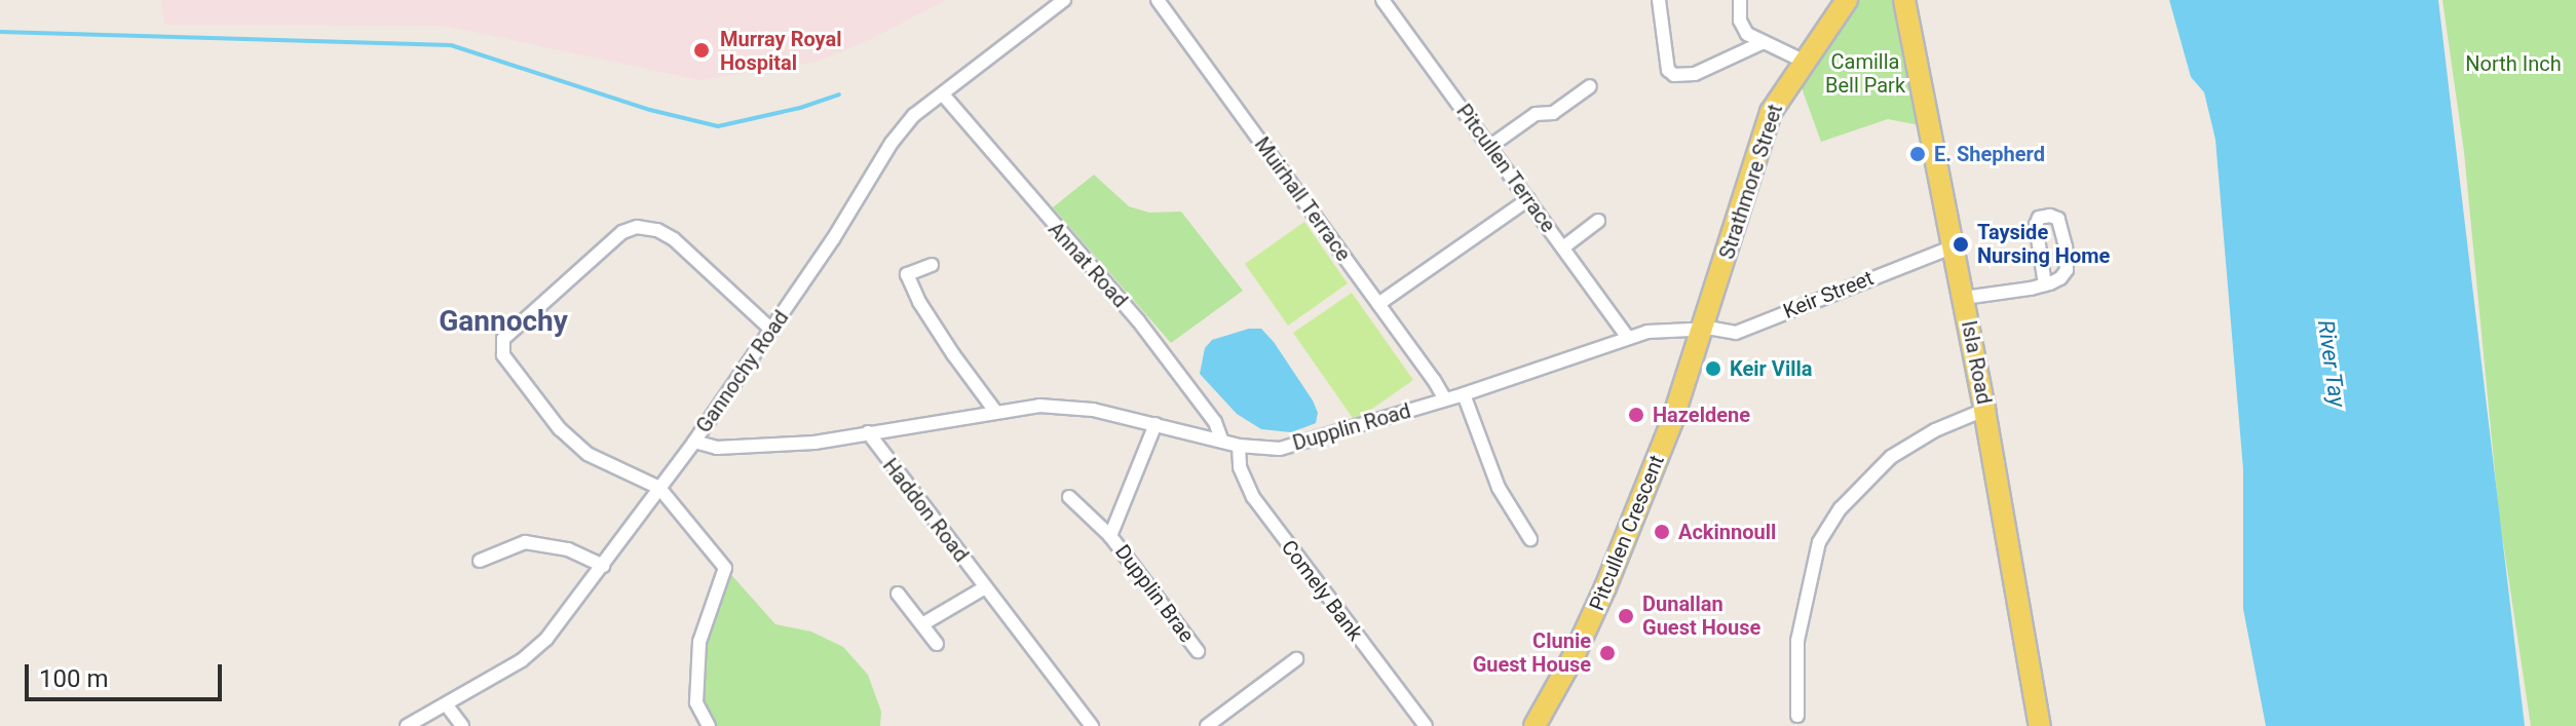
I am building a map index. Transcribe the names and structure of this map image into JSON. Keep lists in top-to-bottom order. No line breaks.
{"streets":{"main road":["Strathmore Street","Isla Road","Pitcullen Crescent"],"street":["Pitcullen Terrace","Muirhall Terrace","Annat Road","Keir Street","Gannochy Road","Dupplin Road","Haddon Road","Comely Bank","Dupplin Brae"]},"crossings":[["Pitcullen Terrace","Dupplin Road"],["Strathmore Street","Keir Street"],["Strathmore Street","Dupplin Road"],["Strathmore Street","Pitcullen Crescent"],["Muirhall Terrace","Dupplin Road"],["Annat Road","Gannochy Road"],["Annat Road","Dupplin Road"],["Keir Street","Isla Road"],["Keir Street","Dupplin Road"],["Keir Street","Pitcullen Crescent"],["Gannochy Road","Dupplin Road"],["Dupplin Road","Haddon Road"],["Dupplin Road","Pitcullen Crescent"],["Dupplin Road","Comely Bank"],["Dupplin Road","Dupplin Brae"]],"districts":["Gannochy"],"water":["River Tay"],"parks":["Camilla Bell Park","North Inch"],"places":["Murray Royal Hospital","E. Shepherd","Tayside Nursing Home","Keir Villa","Hazeldene","Ackinnoull","Dunallan Guest House","Clunie Guest House"],"scale_bar":"100 m"}
